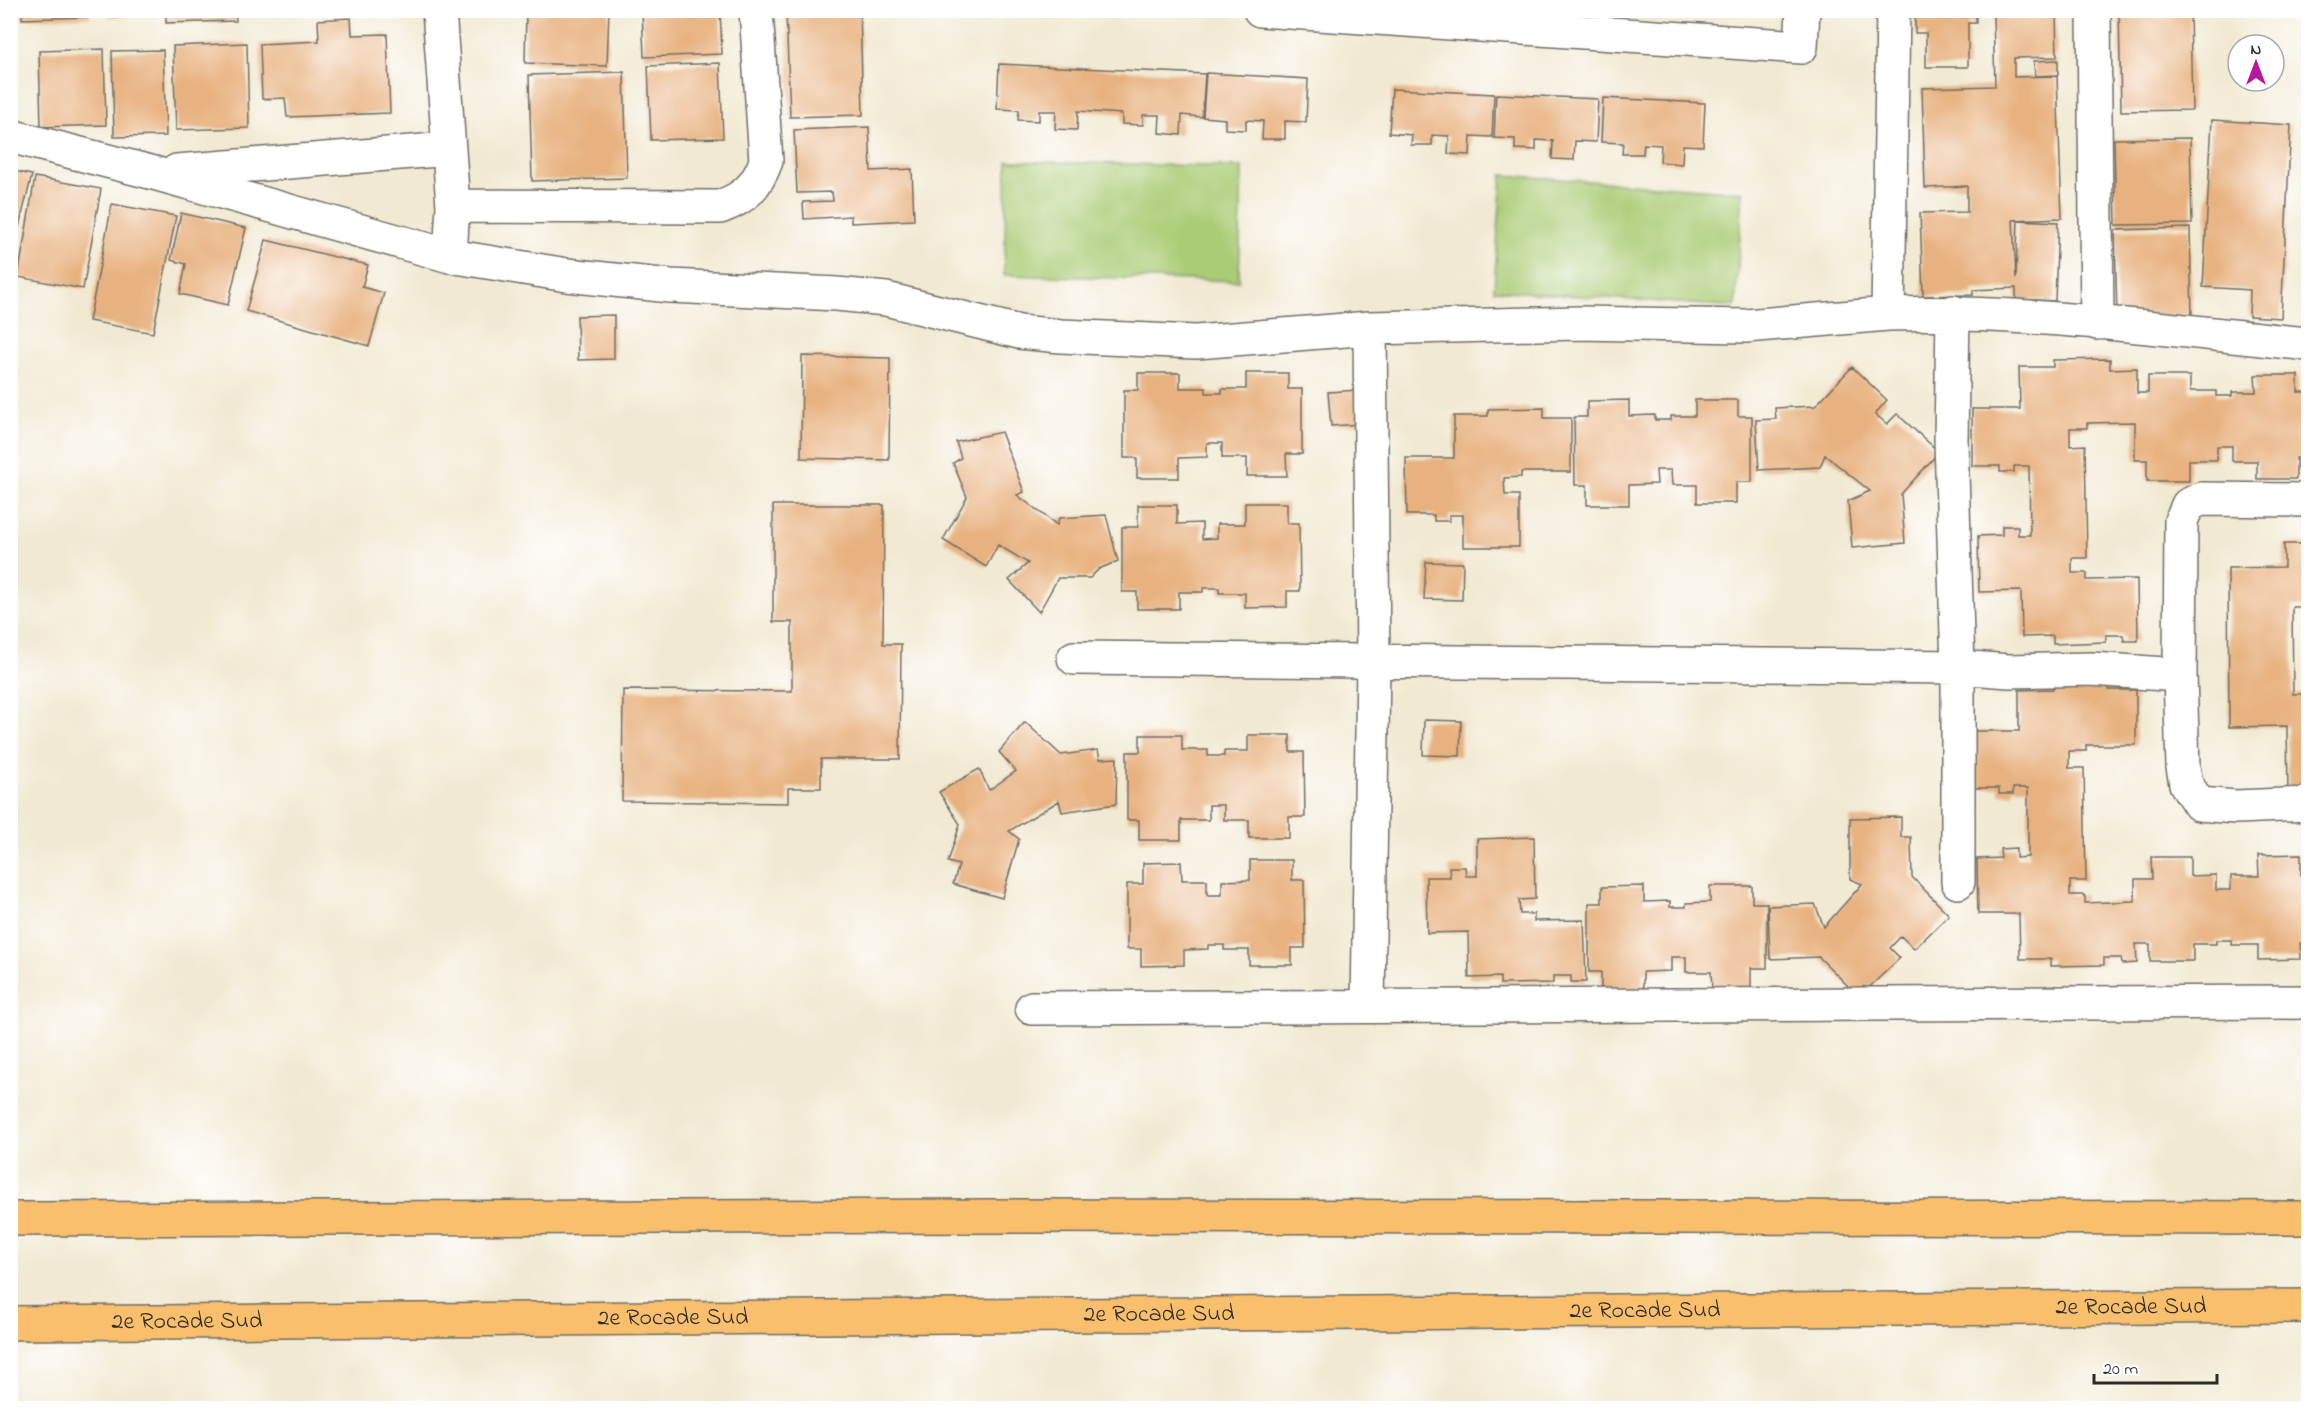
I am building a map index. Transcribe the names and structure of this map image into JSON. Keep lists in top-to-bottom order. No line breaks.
{"streets":{"highway":["2e Rocade Sud"]},"scale_bar":"20 m","north":"top"}
